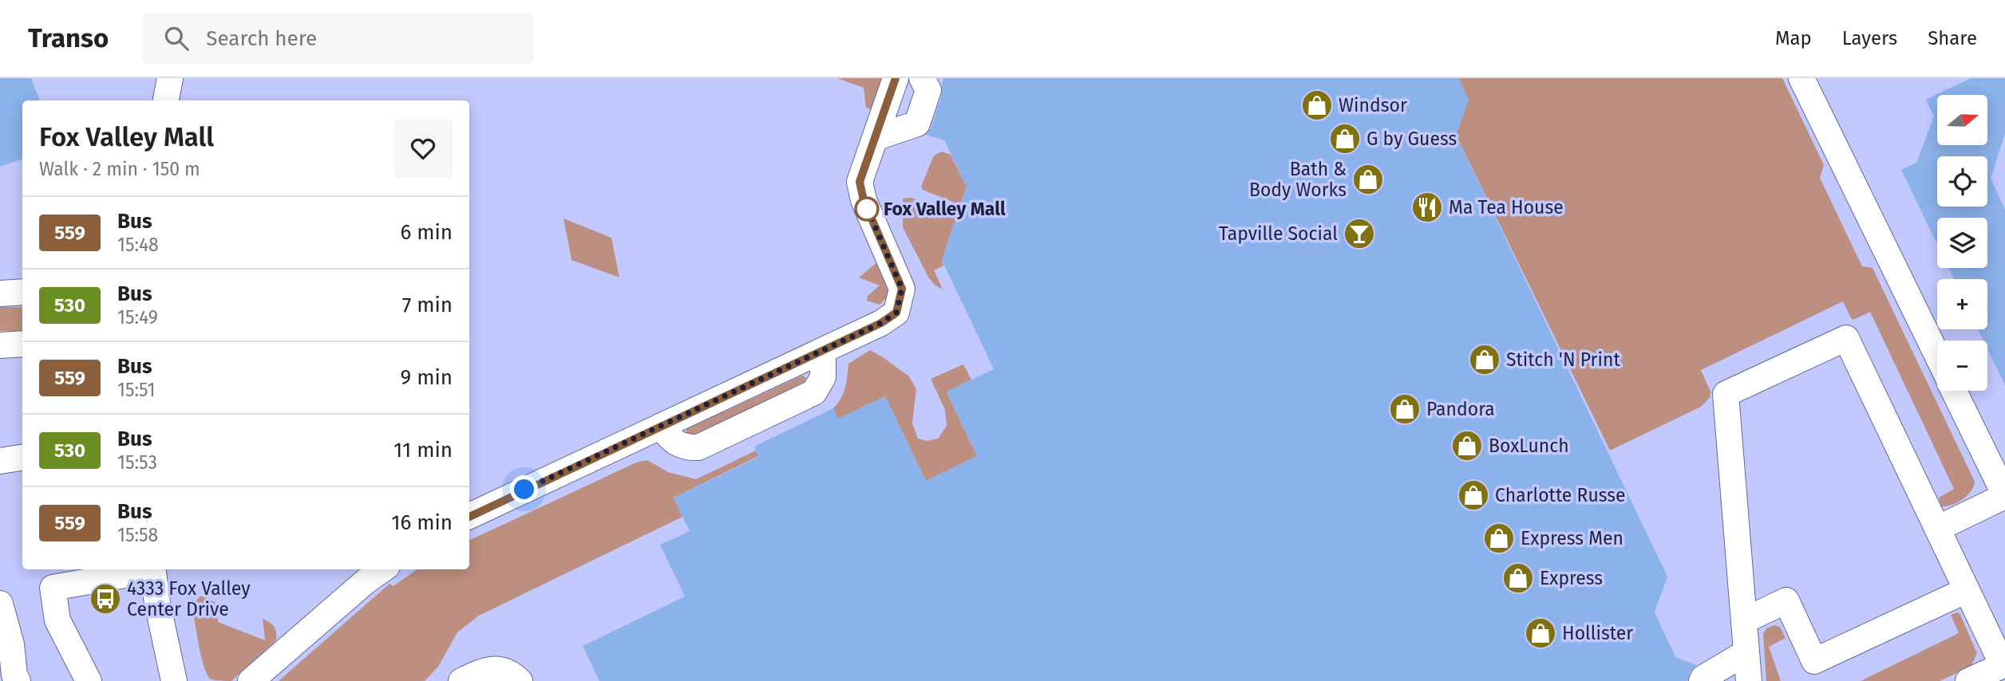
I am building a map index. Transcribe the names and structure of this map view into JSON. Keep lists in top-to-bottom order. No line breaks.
{"places":{"shop":["Windsor","G by Guess","Bath & Body Works","Stitch 'N Print","Pandora","BoxLunch","Charlotte Russe","Express Men","Express","Hollister"],"restaurant":["Ma Tea House"],"other":["Fox Valley Mall"],"bar":["Tapville Social"],"bus stop":["4333 Fox Valley Center Drive"]},"lines":["bus line 559"],"north":"right","page":{"header":"Transo","search":"Search here","nav":["Map","Layers","Share"],"map_buttons":["+","−"],"heading":["Fox Valley Mall","Walk · 2 min · 150 m"],"list":[{"mark":"559","name":"Bus","note":"15:48","value":"6 min"},{"mark":"530","name":"Bus","note":"15:49","value":"7 min"},{"mark":"559","name":"Bus","note":"15:51","value":"9 min"},{"mark":"530","name":"Bus","note":"15:53","value":"11 min"},{"mark":"559","name":"Bus","note":"15:58","value":"16 min"}]}}
